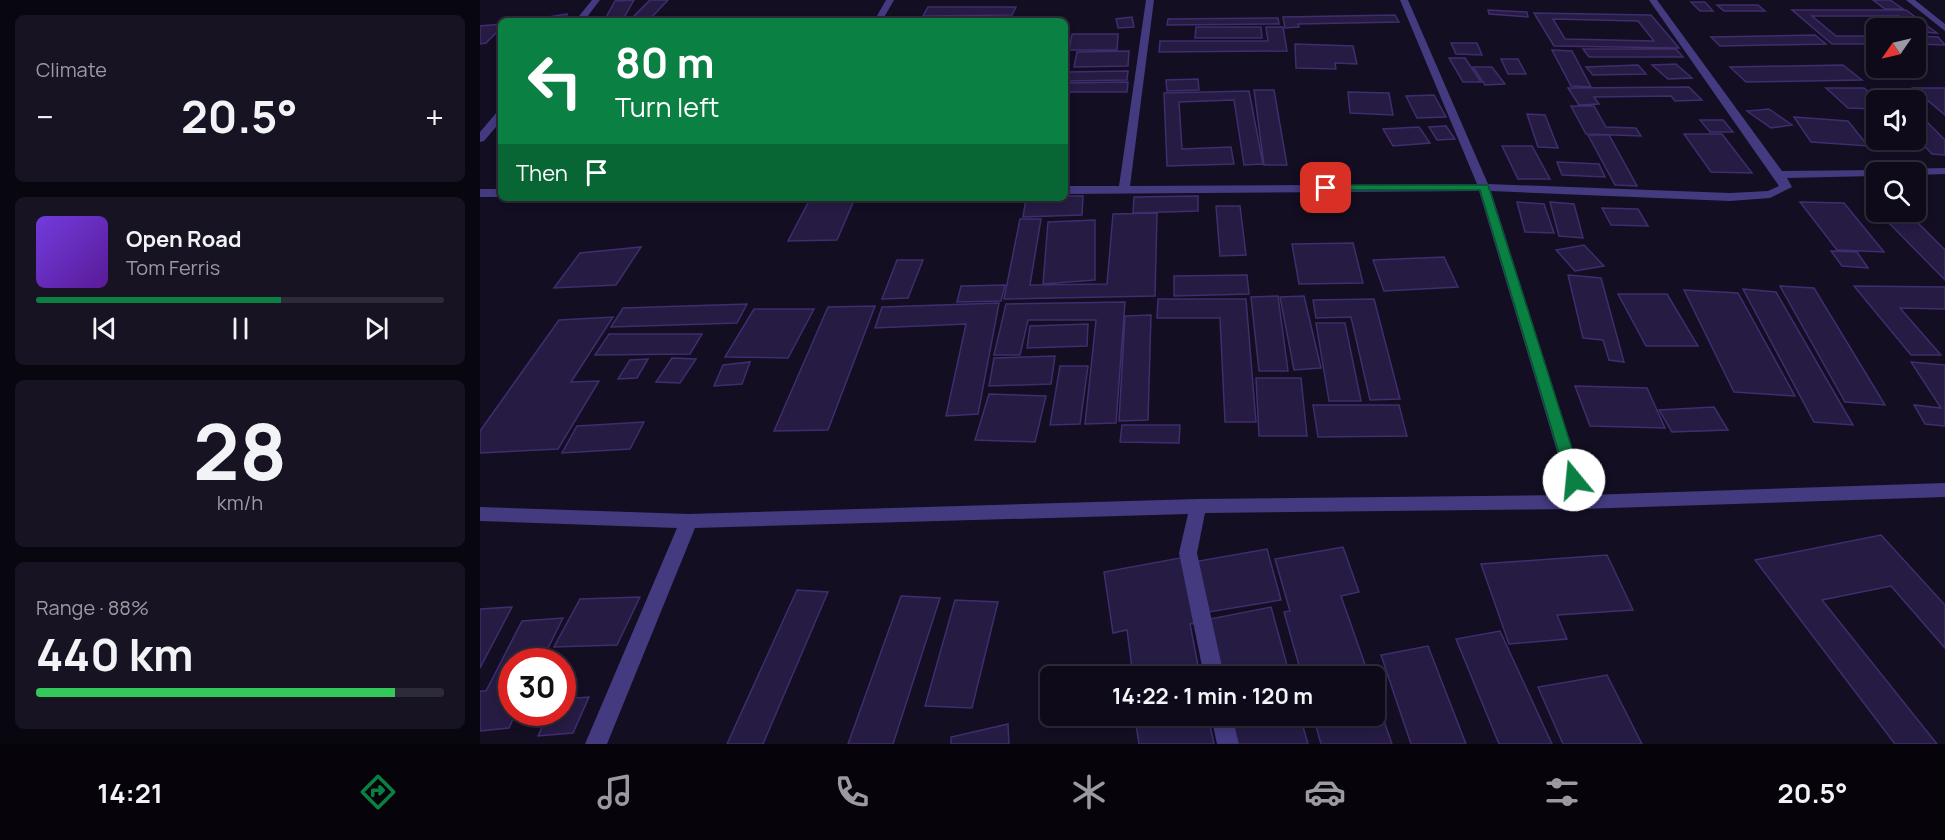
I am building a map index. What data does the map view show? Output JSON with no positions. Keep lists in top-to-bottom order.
{
  "north": "bottom left",
  "page": {
    "tile": [
      "Climate",
      ["28", "km/h"],
      ["Range · 88%", "440 km"]
    ],
    "turn": ["80 m", "Turn left"],
    "heat": ["−", "20.5°", "+"],
    "then": "Then",
    "song": ["Open Road", "Tom Ferris"],
    "limit": "30",
    "trip": "14:22 · 1 min · 120 m",
    "tabs": ["14:21", "20.5°"]
  }
}
